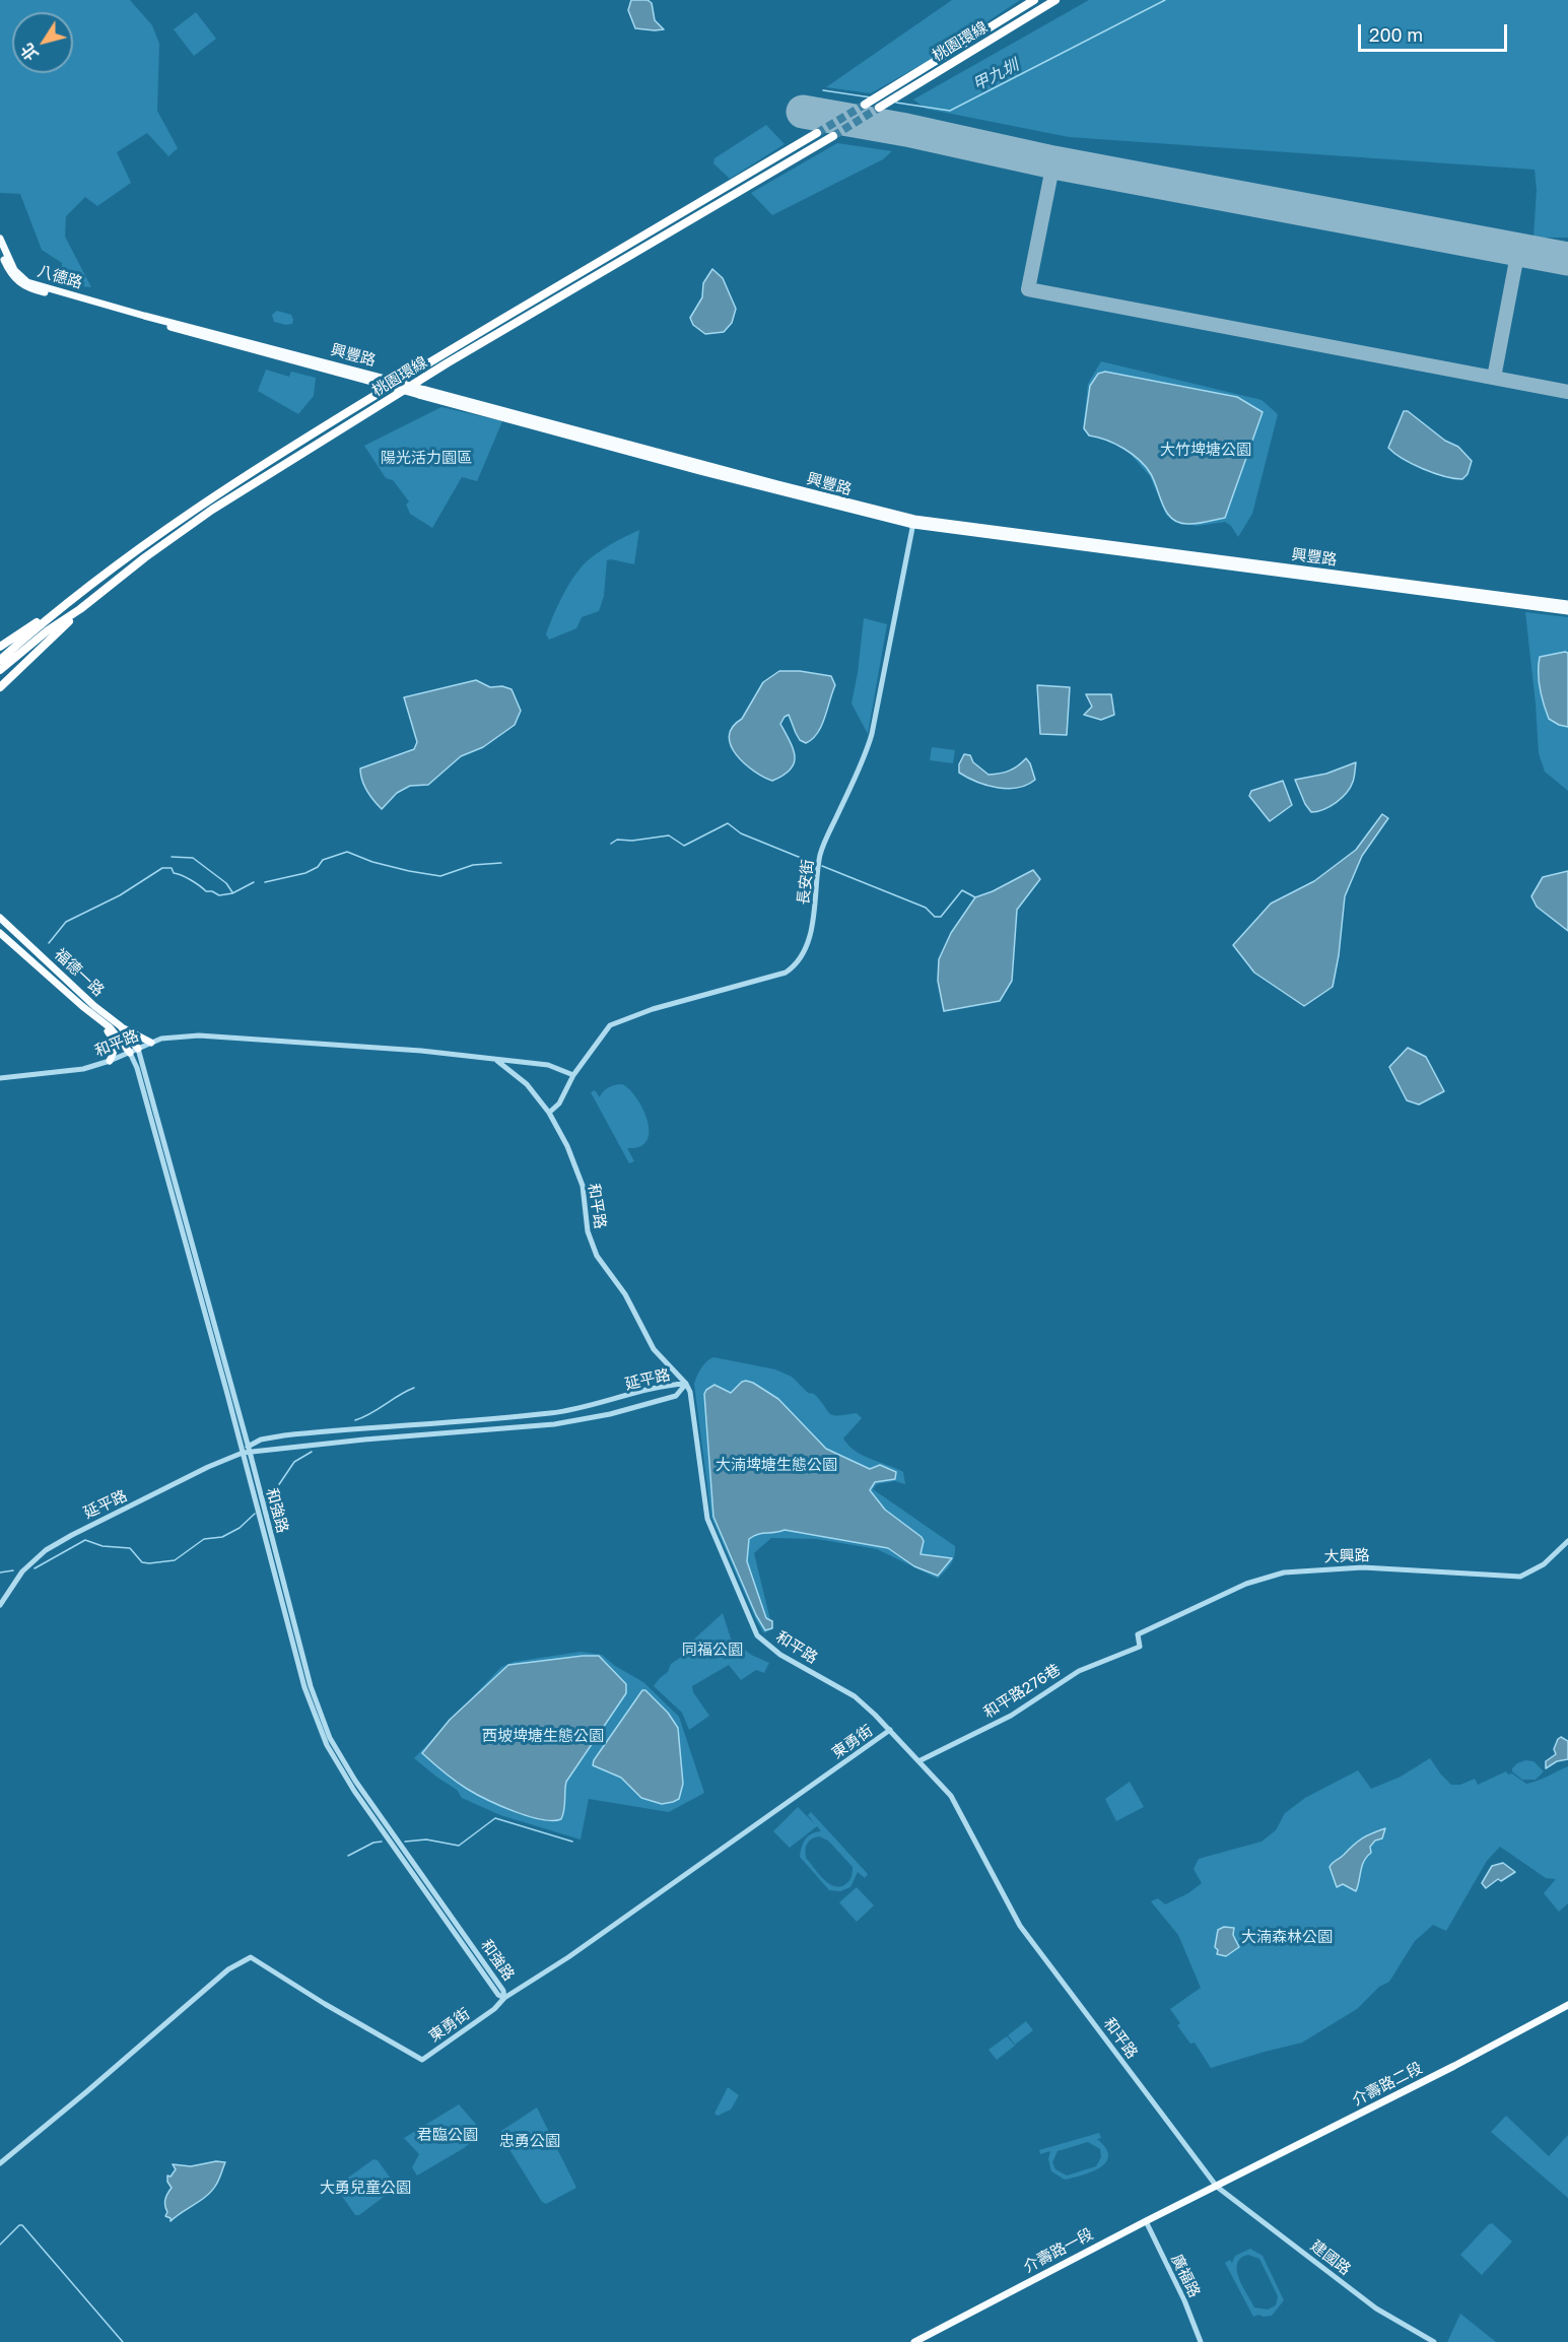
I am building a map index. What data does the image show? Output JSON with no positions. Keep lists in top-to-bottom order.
{
  "streets": {
    "highway": ["桃園環線"],
    "main road": [
      "八德路",
      "興豐路",
      "福德一路",
      "介壽路二段",
      "介壽路一段"
    ],
    "street": [
      "長安街",
      "和平路",
      "延平路",
      "和強路",
      "大興路",
      "和平路276巷",
      "東勇街",
      "建國路",
      "廣福路"
    ]
  },
  "crossings": [
    ["八德路", "興豐路"],
    ["興豐路", "長安街"],
    ["長安街", "和平路"],
    ["福德一路", "和平路"],
    ["福德一路", "和強路"],
    ["和平路", "延平路"],
    ["和平路", "和強路"],
    ["和平路", "和平路276巷"],
    ["和平路", "東勇街"],
    ["和平路", "介壽路二段"],
    ["和平路", "介壽路一段"],
    ["和平路", "建國路"],
    ["延平路", "和強路"],
    ["和強路", "東勇街"],
    ["大興路", "和平路276巷"],
    ["介壽路二段", "介壽路一段"],
    ["介壽路二段", "建國路"],
    ["介壽路一段", "建國路"],
    ["介壽路一段", "廣福路"]
  ],
  "water": ["甲九圳"],
  "parks": [
    "大竹埤塘公園",
    "陽光活力園區",
    "大湳埤塘生態公園",
    "同福公園",
    "西坡埤塘生態公園",
    "大湳森林公園",
    "君臨公園",
    "忠勇公園",
    "大勇兒童公園"
  ],
  "scale_bar": "200 m",
  "north": "bottom left"
}
